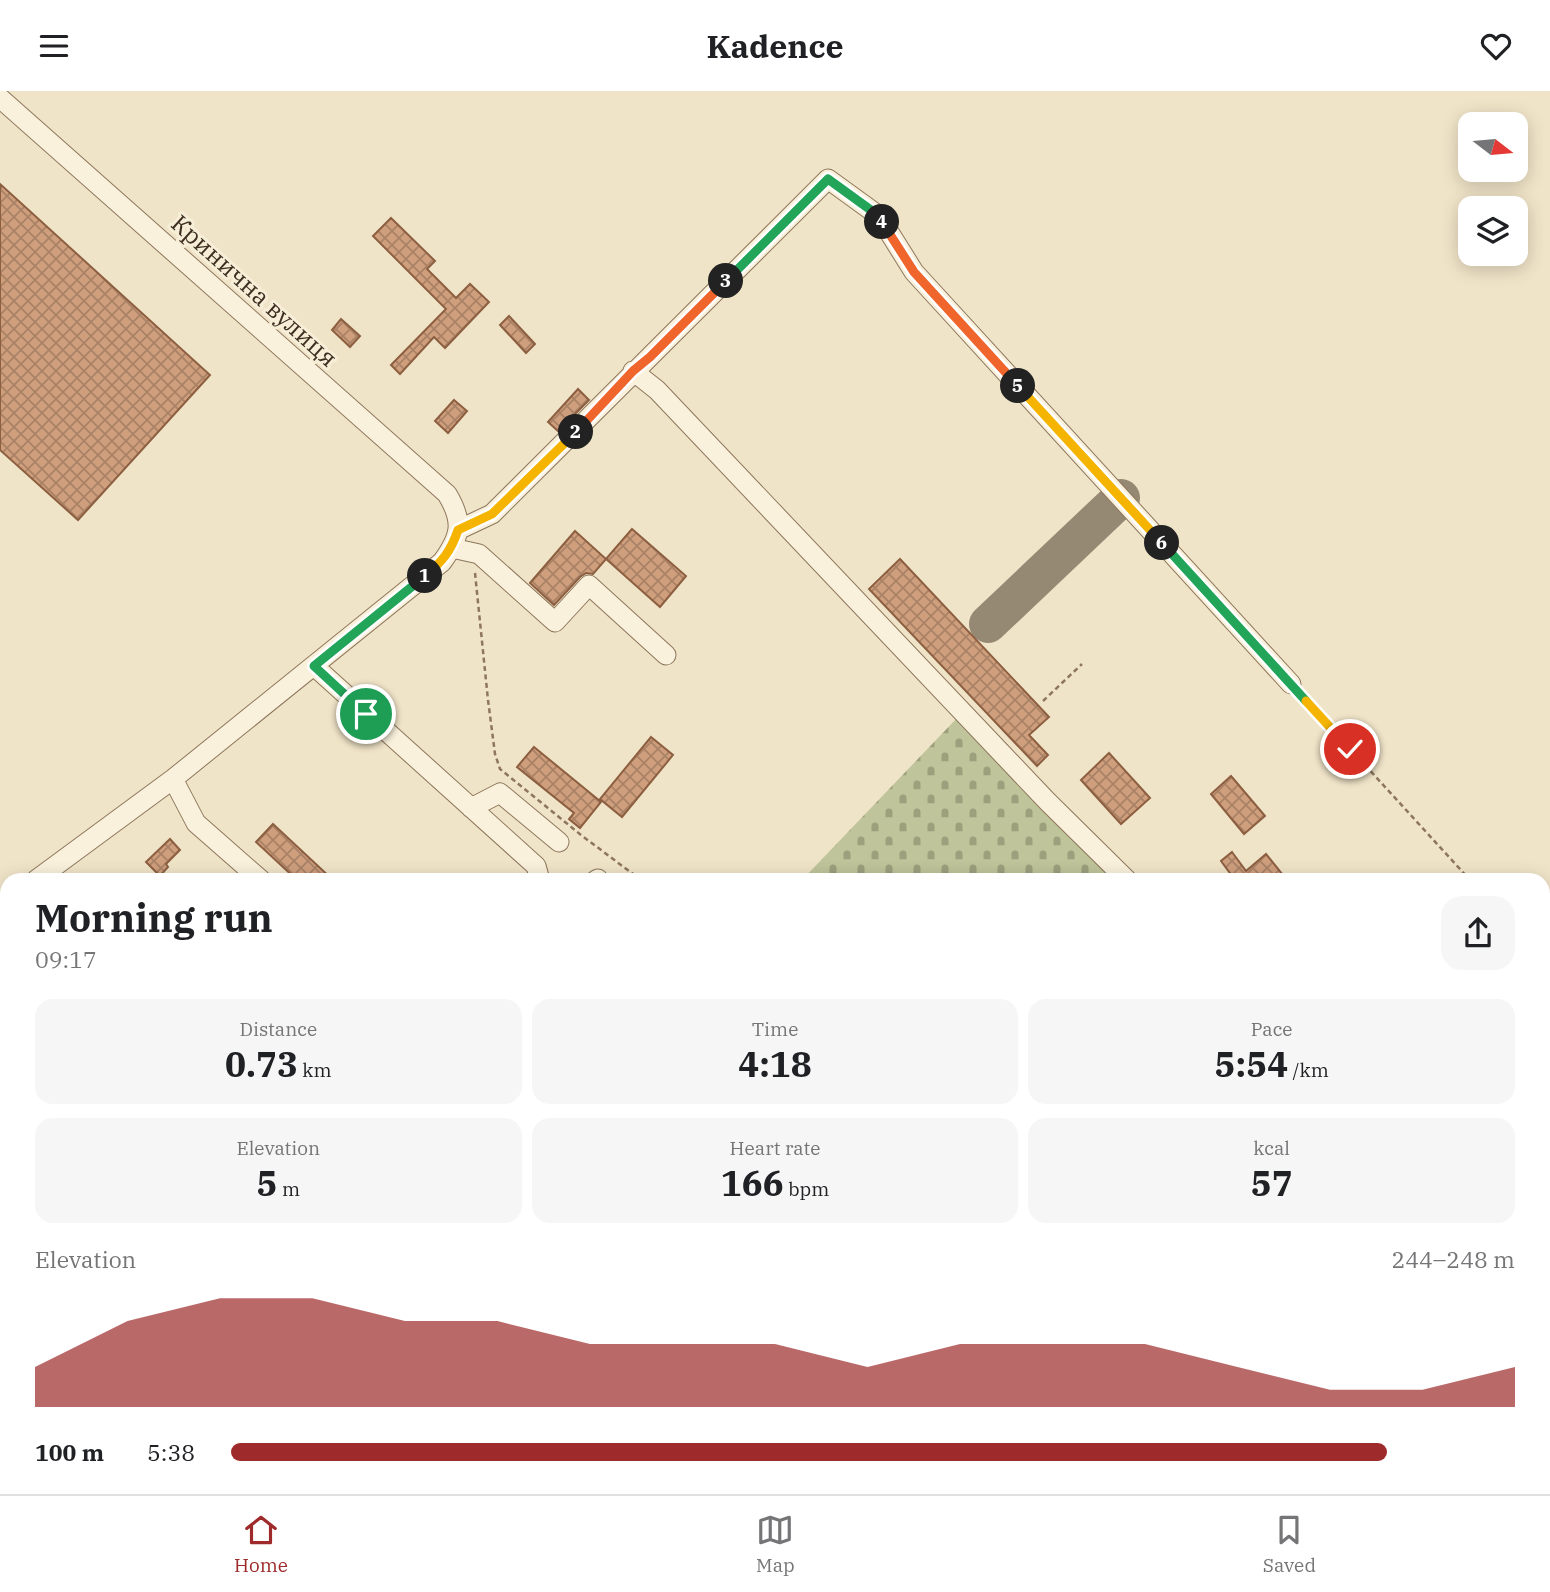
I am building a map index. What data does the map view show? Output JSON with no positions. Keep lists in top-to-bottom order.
{
  "streets": {
    "street": ["Кринична вулиця"]
  },
  "north": "right",
  "page": {
    "header": "Kadence",
    "pins": [
      "4",
      "3",
      "5",
      "2",
      "6",
      "1"
    ],
    "heading": ["Morning run", "09:17"],
    "stats": [
      ["Distance", "0.73 km"],
      ["Time", "4:18"],
      ["Pace", "5:54 /km"],
      ["Elevation", "5 m"],
      ["Heart rate", "166 bpm"],
      ["kcal", "57"]
    ],
    "chart": ["Elevation", "244–248 m"],
    "list": [
      {
        "name": "100 m",
        "note": "5:38"
      }
    ],
    "tabs": ["Home", "Map", "Saved"]
  }
}
